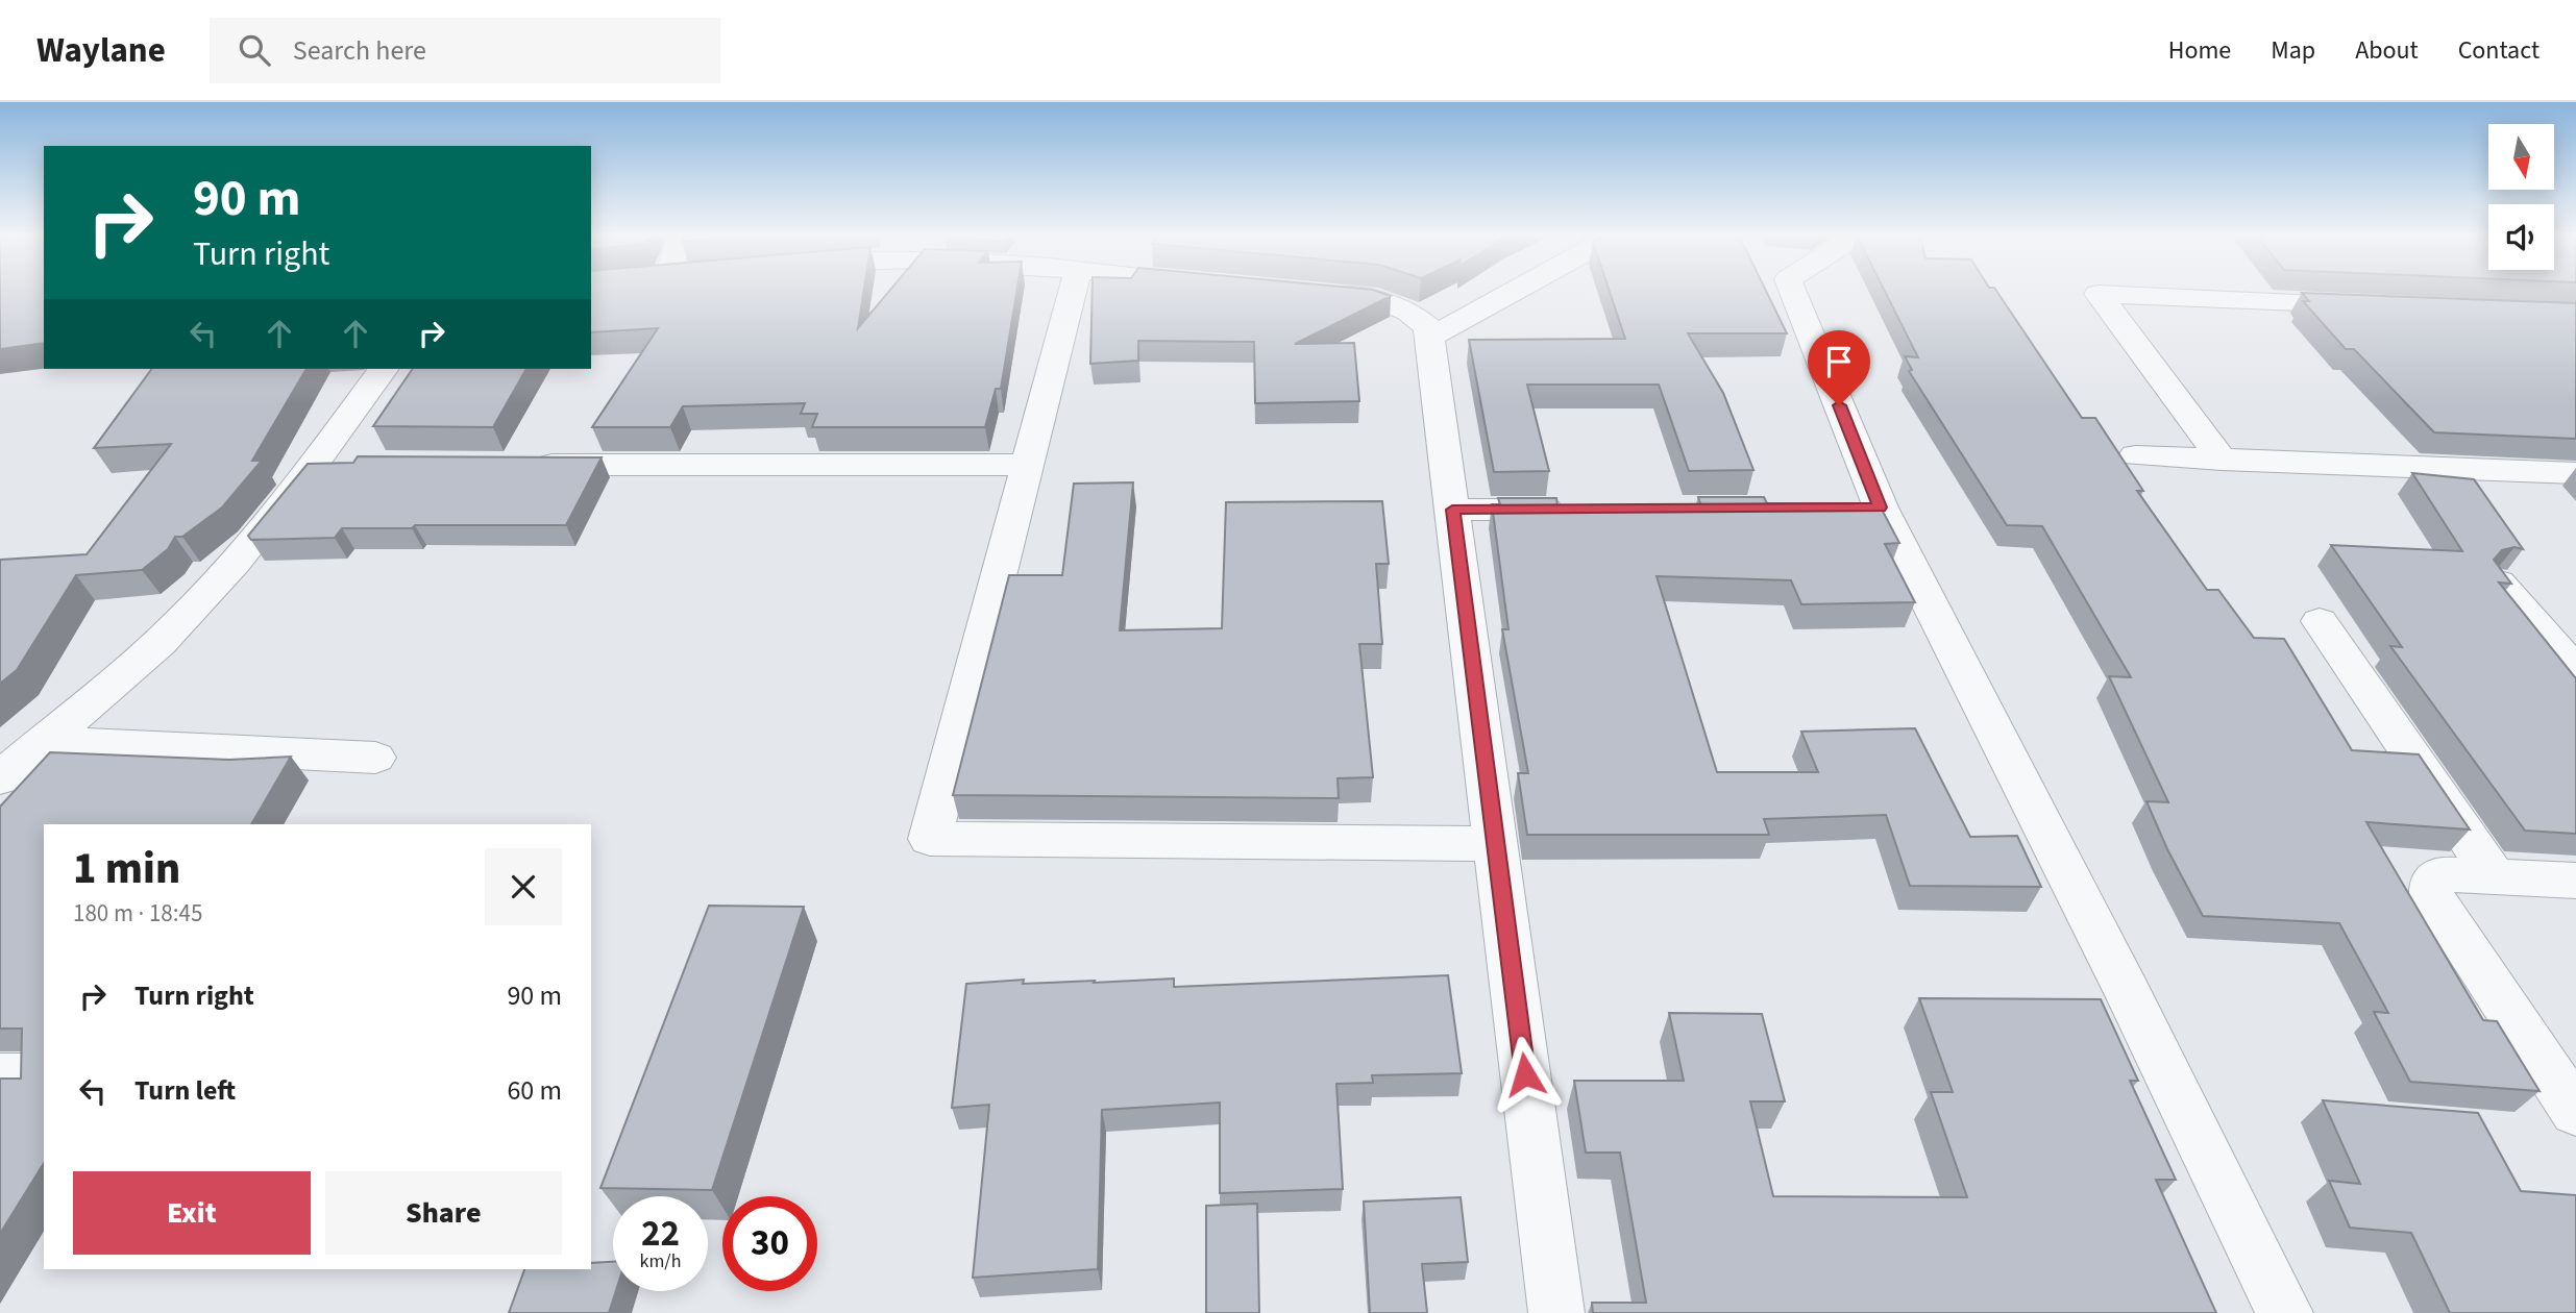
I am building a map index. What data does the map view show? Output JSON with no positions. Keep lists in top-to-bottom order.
{
  "north": "bottom",
  "page": {
    "header": "Waylane",
    "search": "Search here",
    "nav": [
      "Home",
      "Map",
      "About",
      "Contact"
    ],
    "turn": ["90 m", "Turn right"],
    "heading": ["1 min", "180 m · 18:45"],
    "list": [
      {
        "name": "Turn right",
        "value": "90 m"
      },
      {
        "name": "Turn left",
        "value": "60 m"
      }
    ],
    "buttons": ["Exit", "Share"],
    "speed": "22 km/h",
    "limit": "30"
  }
}
